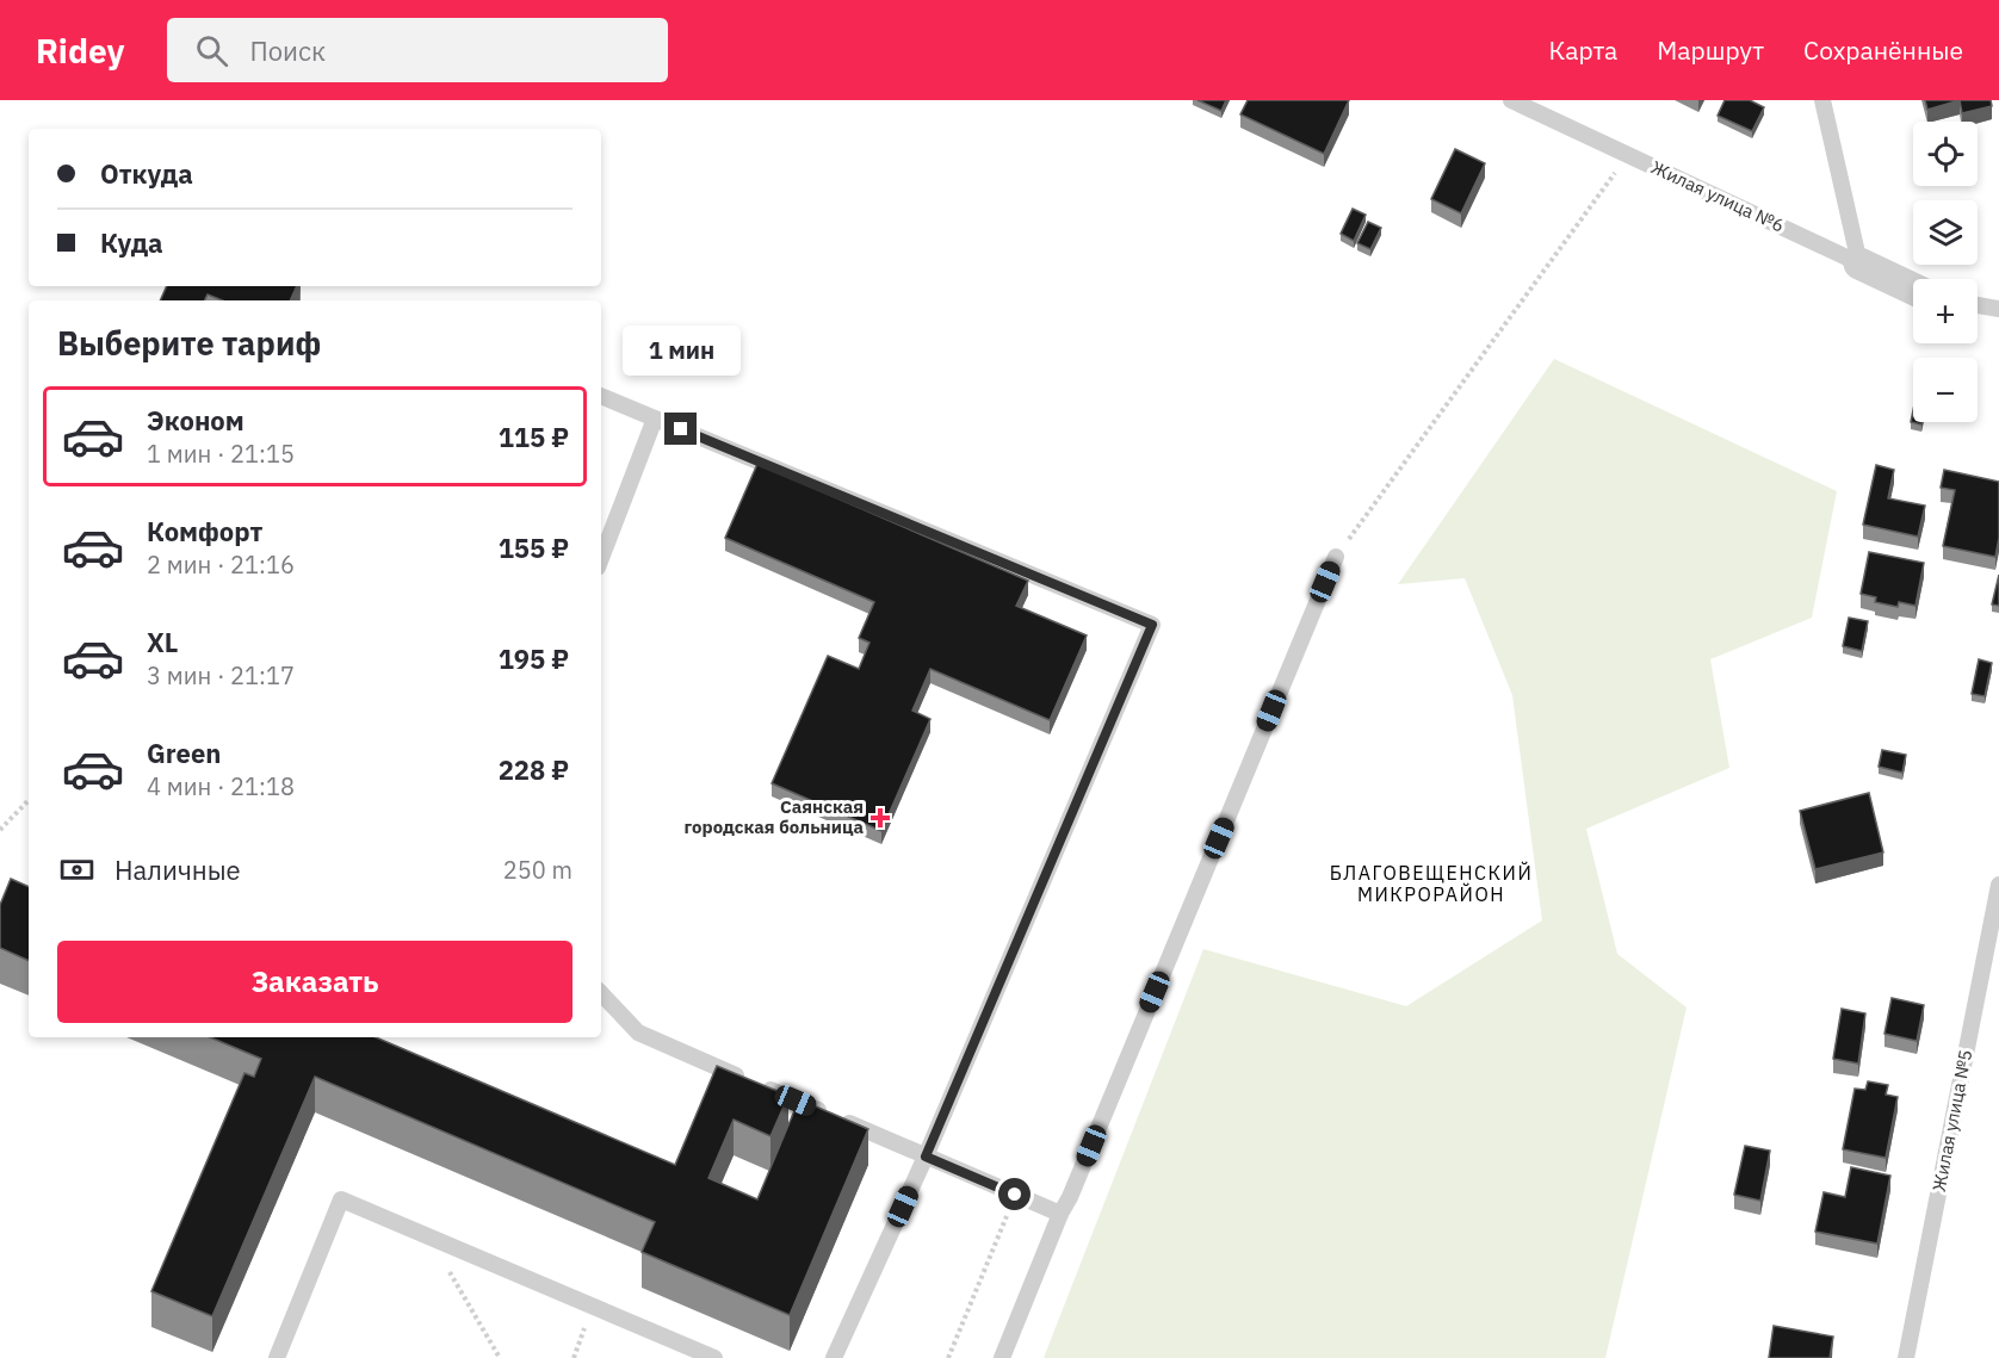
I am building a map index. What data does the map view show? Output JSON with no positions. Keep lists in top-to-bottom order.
{
  "streets": {
    "street": ["Жилая улица №6"],
    "lane": ["Жилая улица №5"]
  },
  "districts": ["БЛАГОВЕЩЕНСКИЙ МИКРОРАЙОН"],
  "places": {
    "health": ["Саянская городская больница"]
  },
  "page": {
    "header": "Ridey",
    "search": "Поиск",
    "nav": ["Карта", "Маршрут", "Сохранённые"],
    "map_buttons": ["+", "−"],
    "banner": ["Откуда", "Куда"],
    "heading": "Выберите тариф",
    "bubble": "1 мин",
    "list": [
      {
        "name": "Эконом",
        "note": "1 мин · 21:15",
        "value": "115 ₽"
      },
      {
        "name": "Комфорт",
        "note": "2 мин · 21:16",
        "value": "155 ₽"
      },
      {
        "name": "XL",
        "note": "3 мин · 21:17",
        "value": "195 ₽"
      },
      {
        "name": "Green",
        "note": "4 мин · 21:18",
        "value": "228 ₽"
      }
    ],
    "pay": ["Наличные", "250 m"],
    "buttons": "Заказать"
  }
}
